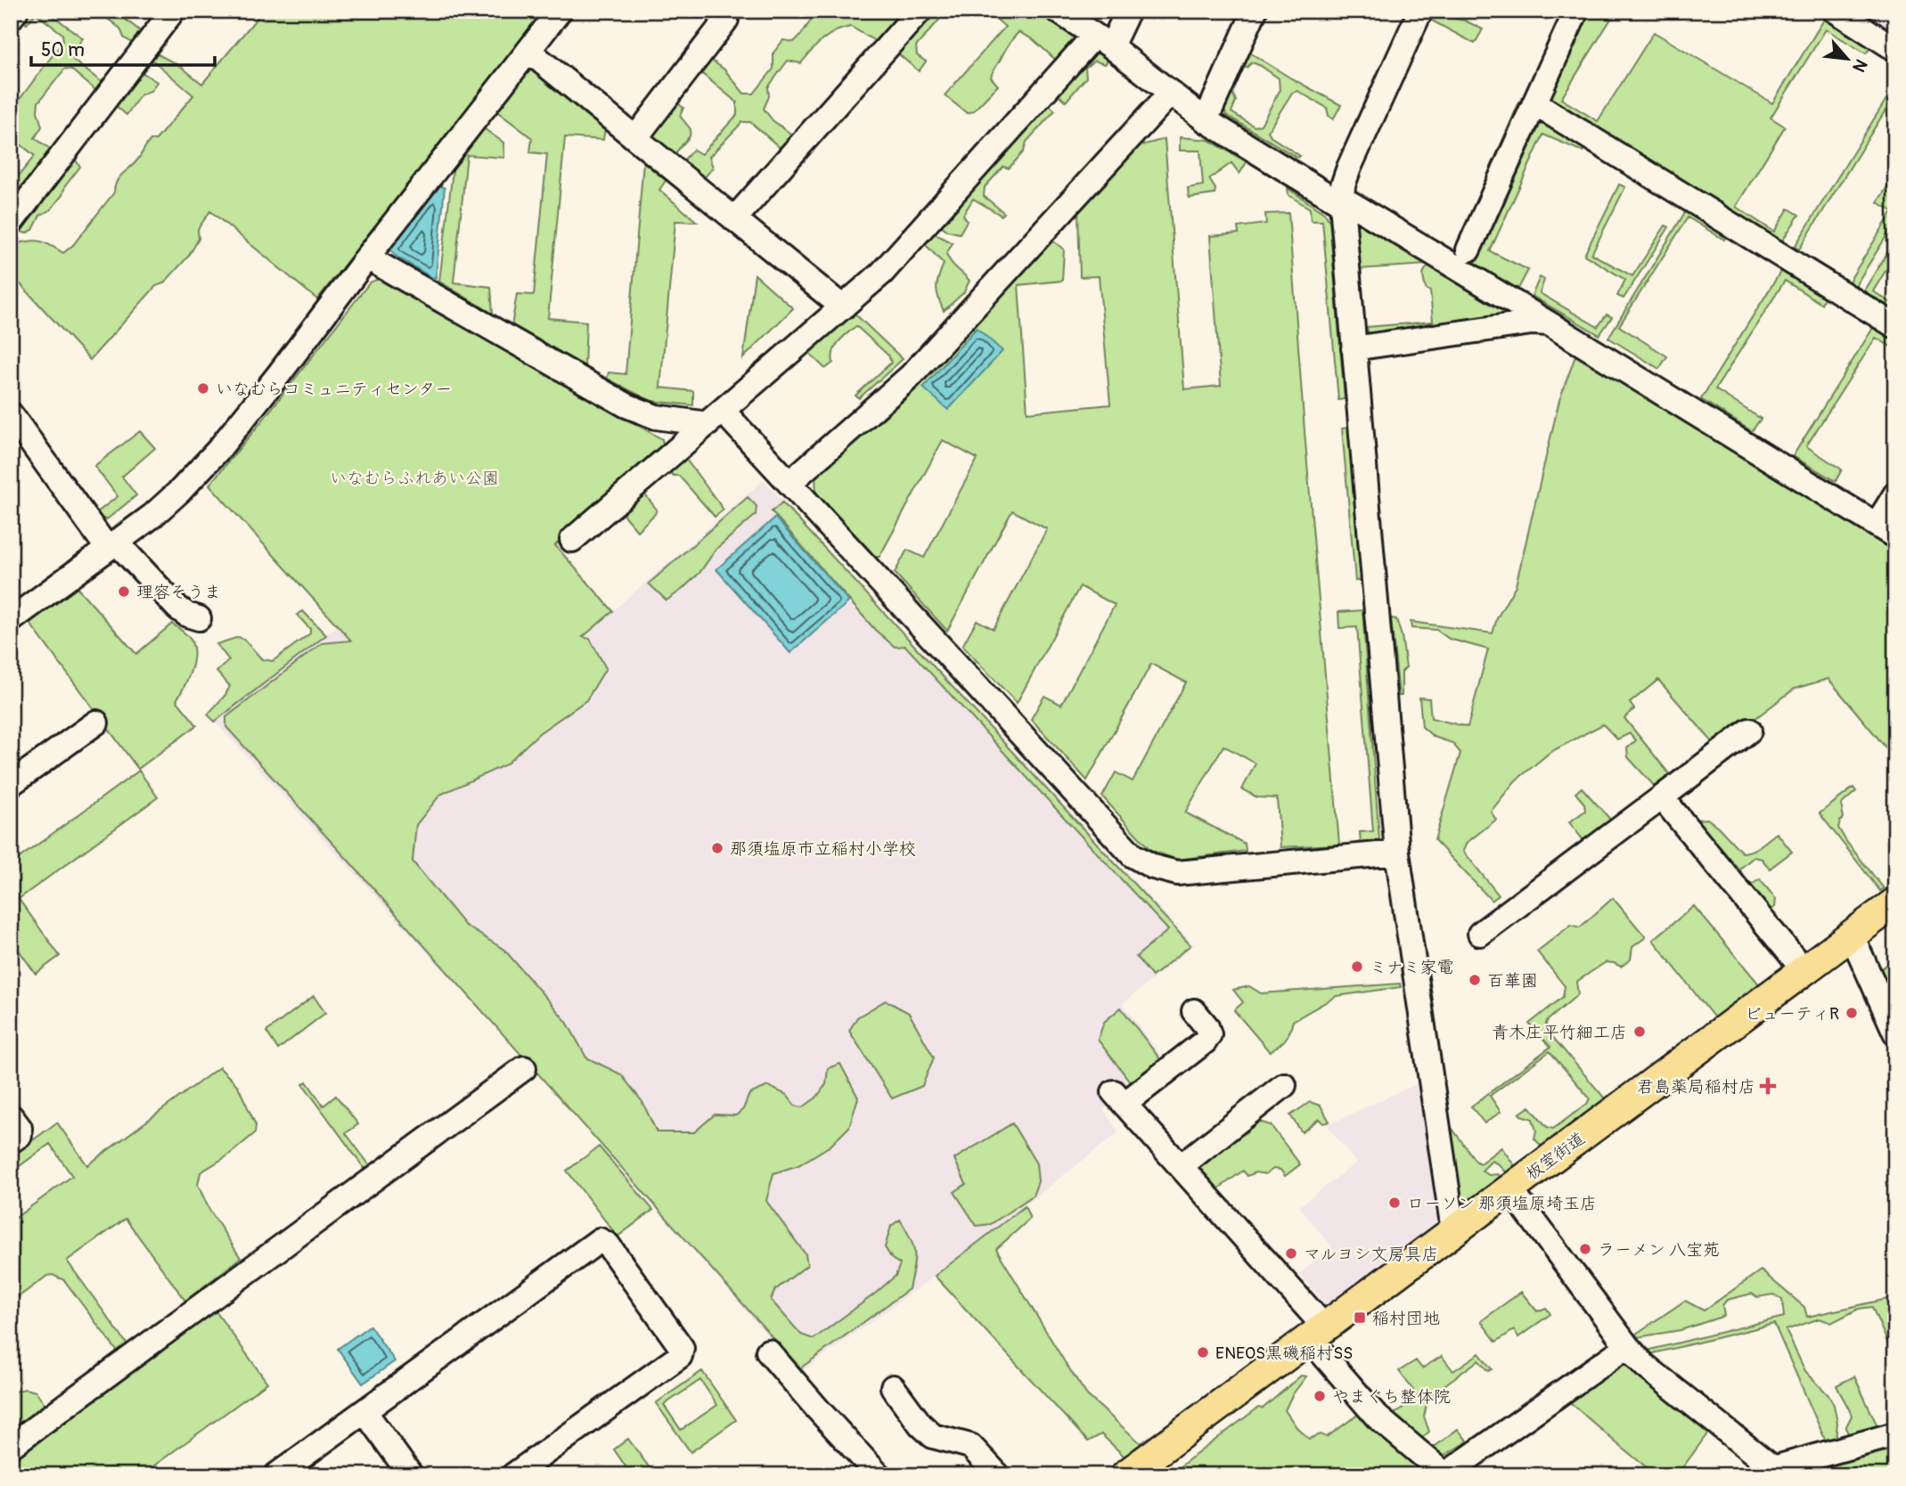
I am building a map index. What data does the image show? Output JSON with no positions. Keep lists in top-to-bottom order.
{
  "streets": {
    "main road": ["板室街道"]
  },
  "parks": ["いなむらふれあい公園"],
  "places": {
    "other": [
      "いなむらコミュニティセンター",
      "理容そうま",
      "那須塩原市立稲村小学校",
      "ミナミ家電",
      "百華園",
      "ビューティR",
      "青木庄平竹細工店",
      "ローソン 那須塩原埼玉店",
      "ラーメン 八宝苑",
      "マルヨシ文房具店",
      "ENEOS黒磯稲村SS",
      "やまぐち整体院"
    ],
    "health": ["君島薬局稲村店"],
    "transit": ["稲村団地"]
  },
  "scale_bar": "50 m",
  "north": "bottom right"
}
